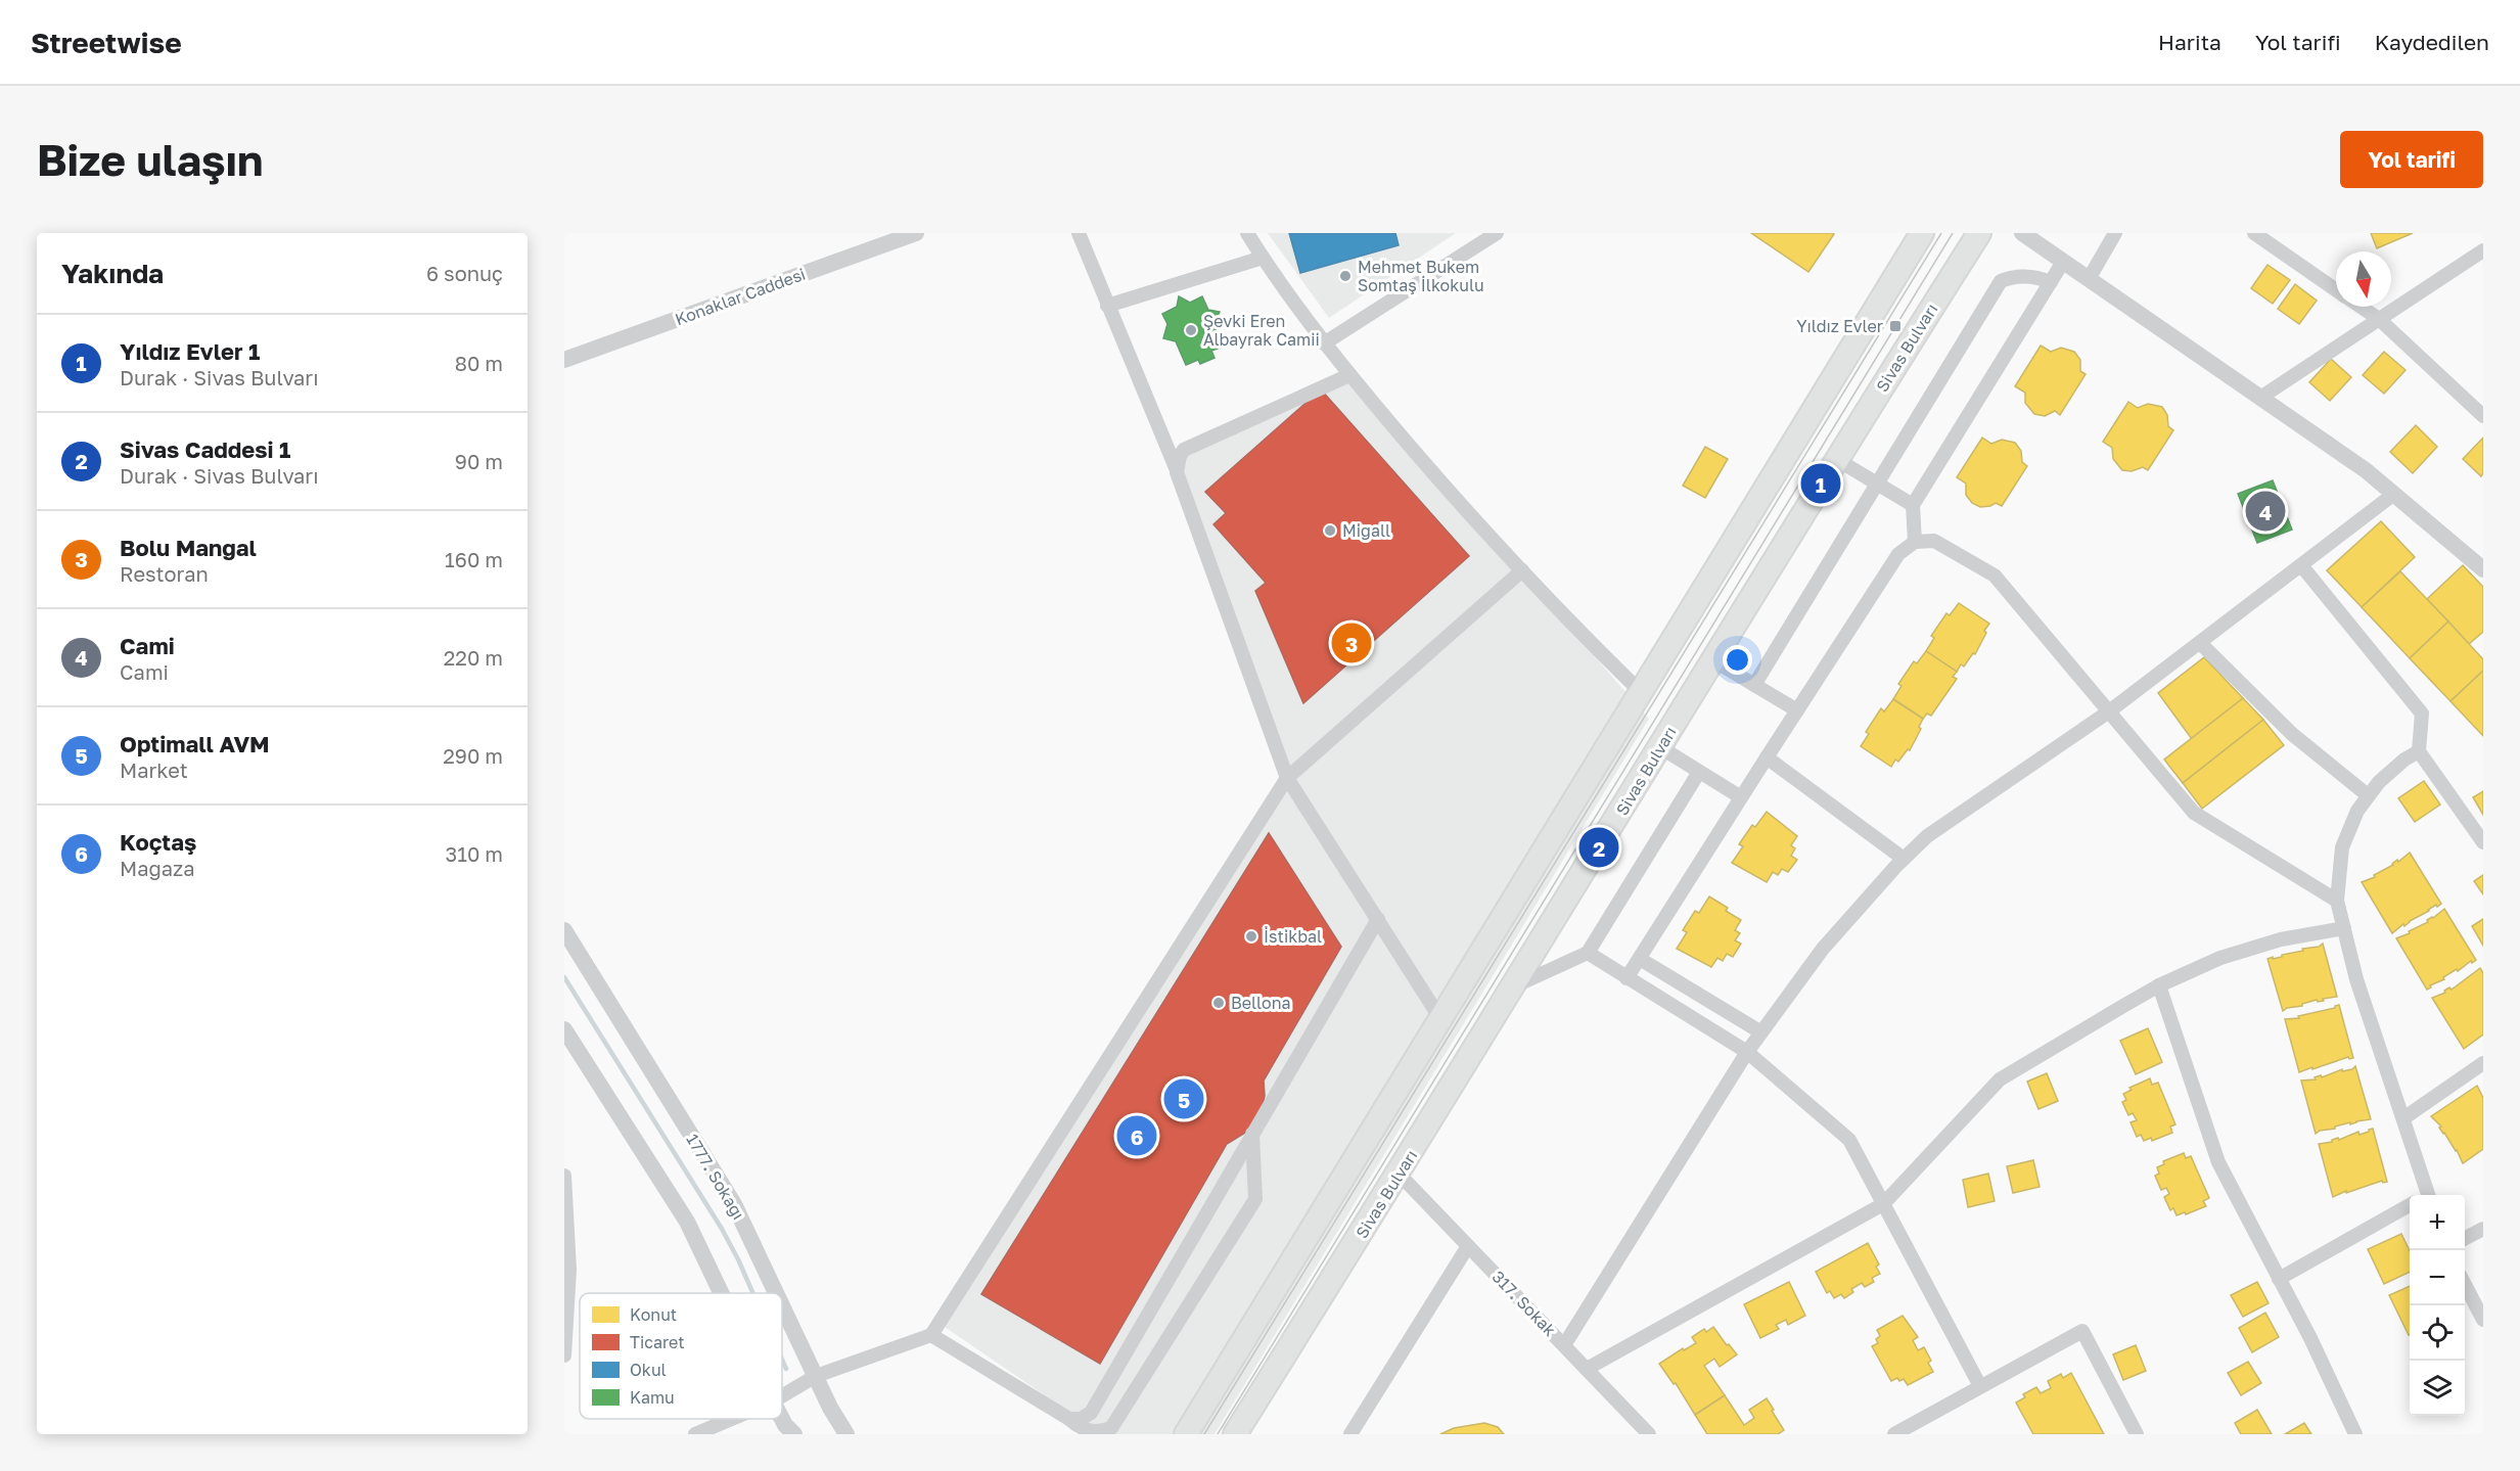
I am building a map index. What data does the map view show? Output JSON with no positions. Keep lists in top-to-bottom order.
{
  "streets": {
    "highway": ["Sivas Bulvarı"],
    "street": ["Konaklar Caddesi", "1777. Sokağı", "317. Sokak"]
  },
  "crossings": [
    ["Sivas Bulvarı", "317. Sokak"]
  ],
  "places": {
    "other": [
      "Mehmet Bukem Somtaş İlkokulu",
      "Şevki Eren Albayrak Camii",
      "Migall",
      "İstikbal",
      "Bellona"
    ],
    "transit": ["Yıldız Evler"]
  },
  "legend": [
    "Konut",
    "Ticaret",
    "Okul",
    "Kamu"
  ],
  "north": "bottom",
  "page": {
    "header": "Streetwise",
    "nav": ["Harita", "Yol tarifi", "Kaydedilen"],
    "buttons": "Yol tarifi",
    "title": "Bize ulaşın",
    "heading": ["Yakında", "6 sonuç"],
    "list": [
      {
        "mark": "1",
        "name": "Yıldız Evler 1",
        "note": "Durak · Sivas Bulvarı",
        "value": "80 m"
      },
      {
        "mark": "2",
        "name": "Sivas Caddesi 1",
        "note": "Durak · Sivas Bulvarı",
        "value": "90 m"
      },
      {
        "mark": "3",
        "name": "Bolu Mangal",
        "note": "Restoran",
        "value": "160 m"
      },
      {
        "mark": "4",
        "name": "Cami",
        "note": "Cami",
        "value": "220 m"
      },
      {
        "mark": "5",
        "name": "Optimall AVM",
        "note": "Market",
        "value": "290 m"
      },
      {
        "mark": "6",
        "name": "Koçtaş",
        "note": "Mağaza",
        "value": "310 m"
      }
    ],
    "pins": [
      "1",
      "4",
      "3",
      "2",
      "5",
      "6"
    ],
    "map_buttons": ["+", "−"]
  }
}
